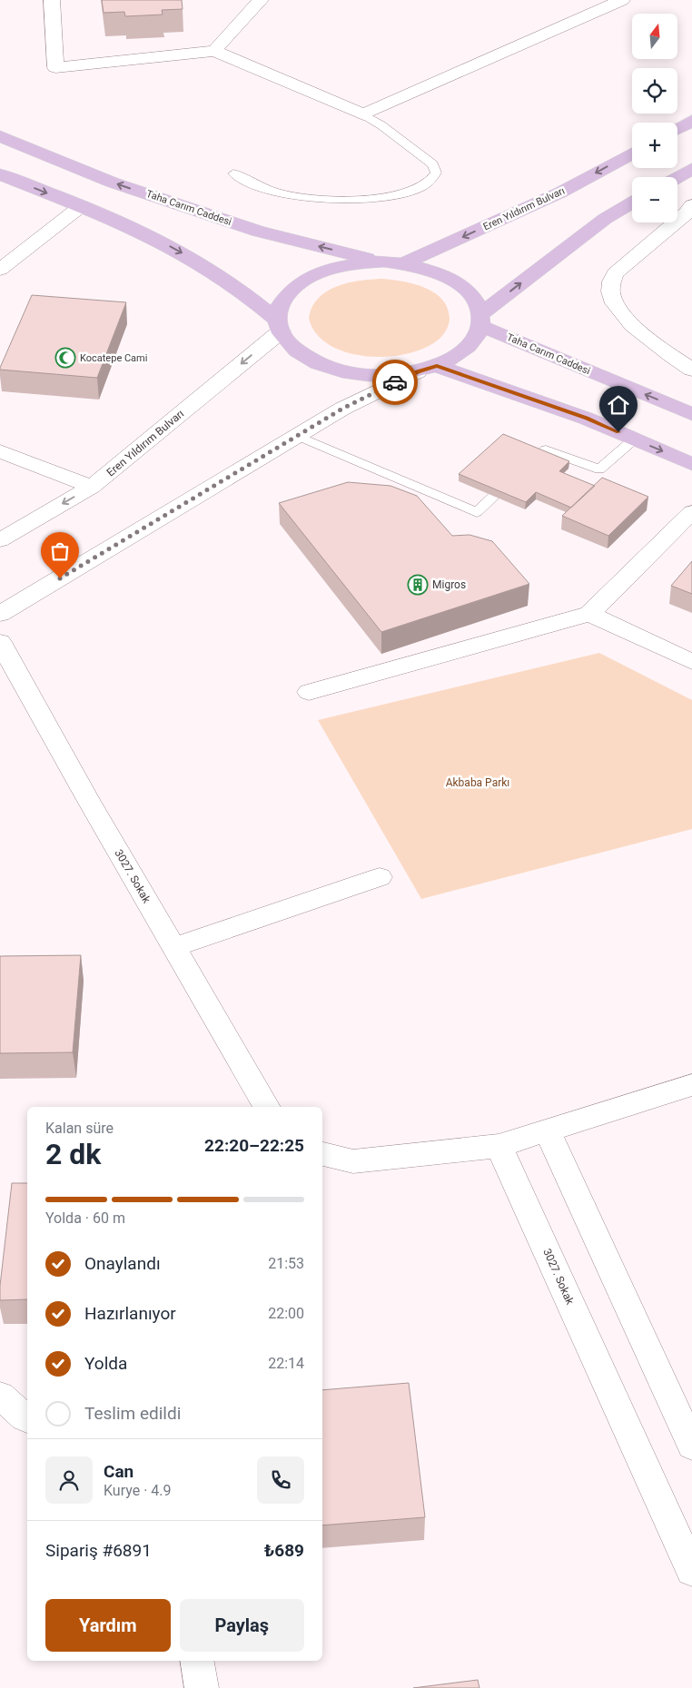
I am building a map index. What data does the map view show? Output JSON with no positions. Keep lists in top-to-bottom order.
{
  "streets": {
    "main road": ["Taha Carım Caddesi", "Eren Yıldırım Bulvarı"],
    "street": ["3027. Sokak"]
  },
  "crossings": [
    ["Taha Carım Caddesi", "Eren Yıldırım Bulvarı"]
  ],
  "parks": ["Akbaba Parkı"],
  "places": {
    "mosque": ["Kocatepe Cami"],
    "building": ["Migros"]
  },
  "north": "top",
  "page": {
    "map_buttons": ["+", "−"],
    "heading": ["2 dk", "Kalan süre", "22:20–22:25"],
    "panel": [
      "Can",
      "Kurye · 4.9",
      "Sipariş #6891",
      "₺689"
    ],
    "bar": "Yolda · 60 m",
    "list": [
      ["Onaylandı", "21:53"],
      ["Hazırlanıyor", "22:00"],
      ["Yolda", "22:14"],
      "Teslim edildi"
    ],
    "buttons": ["Yardım", "Paylaş"]
  }
}
